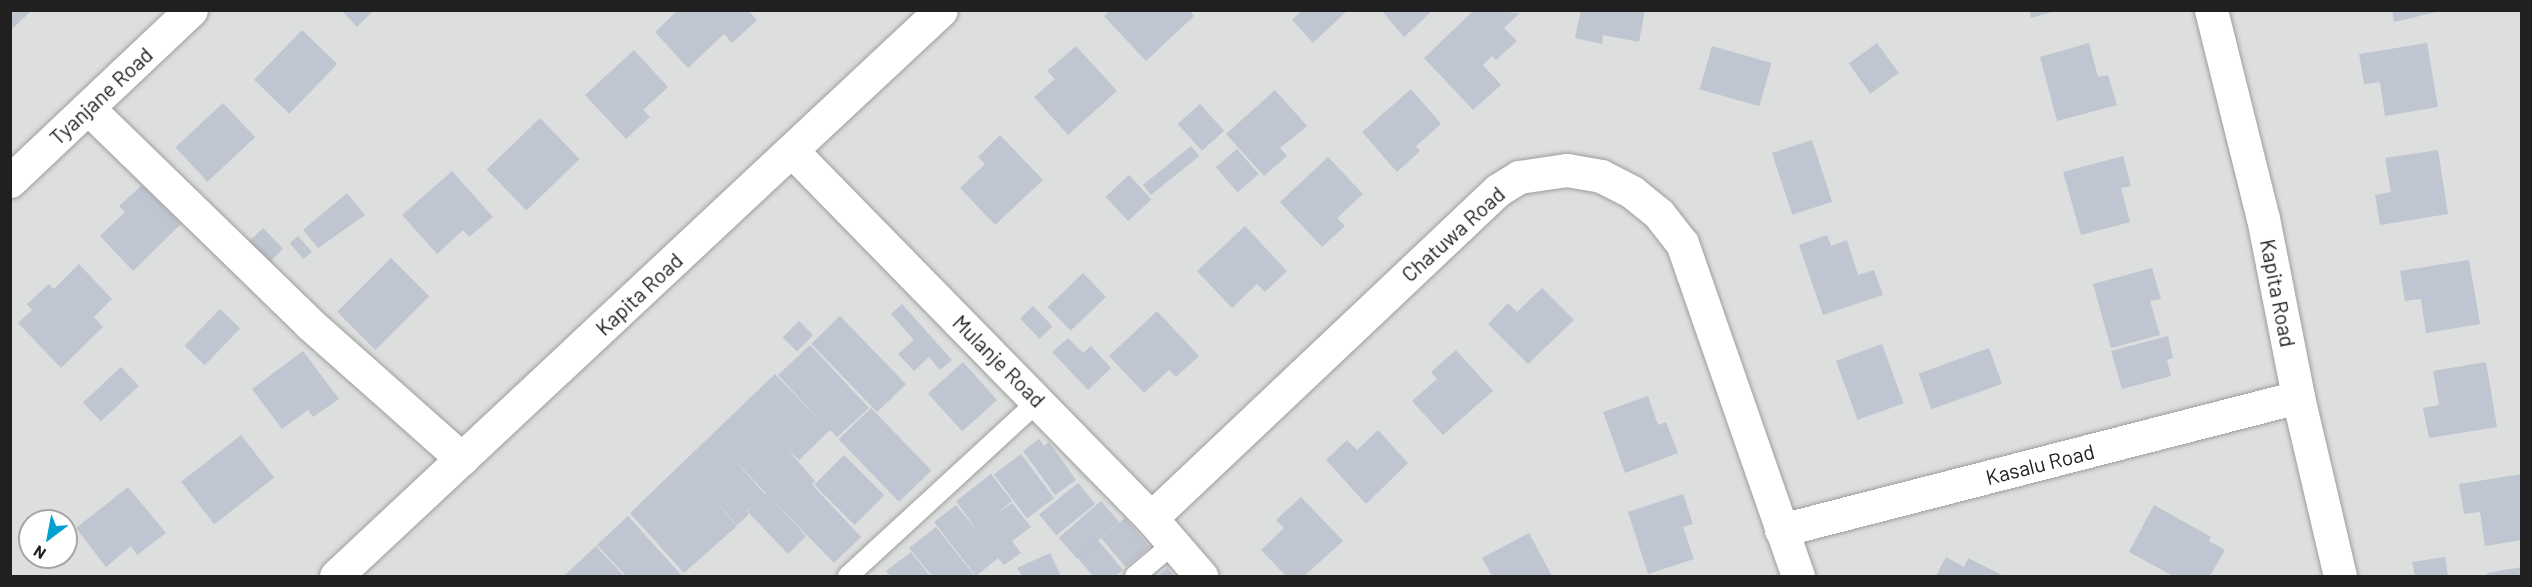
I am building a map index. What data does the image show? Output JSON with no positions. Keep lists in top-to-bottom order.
{
  "streets": {
    "street": [
      "Tyanjane Road",
      "Chatuwa Road",
      "Kapita Road",
      "Mulanje Road",
      "Kasalu Road"
    ]
  },
  "crossings": [
    ["Chatuwa Road", "Mulanje Road"],
    ["Chatuwa Road", "Kasalu Road"],
    ["Kapita Road", "Mulanje Road"],
    ["Kapita Road", "Kasalu Road"]
  ],
  "north": "bottom left"
}
